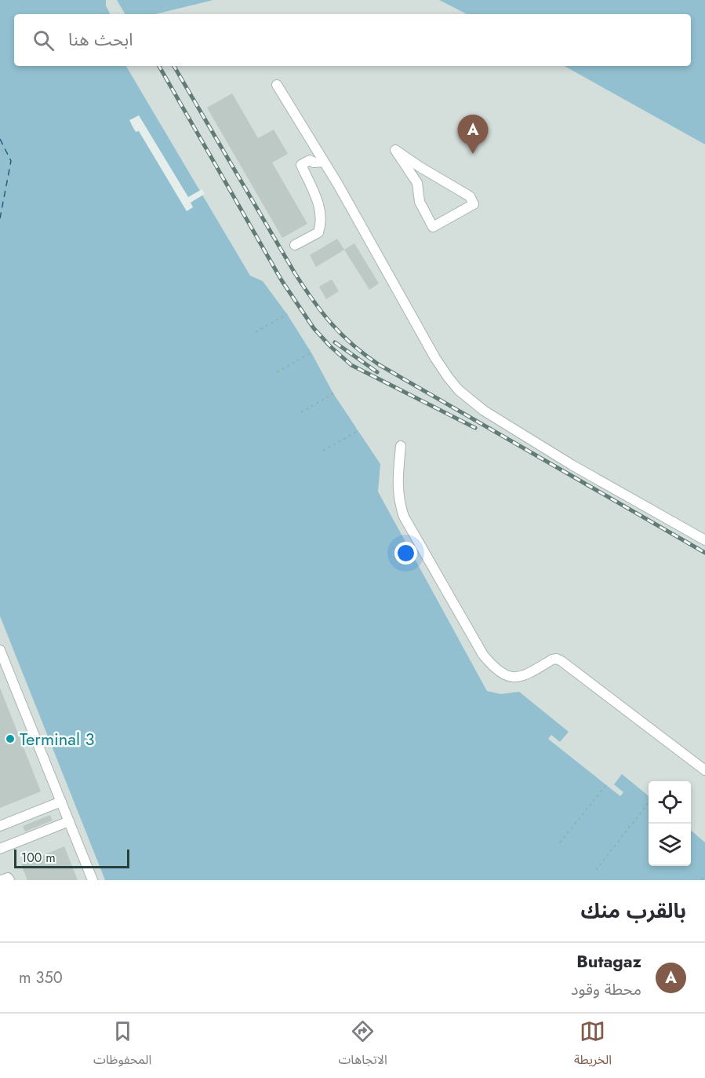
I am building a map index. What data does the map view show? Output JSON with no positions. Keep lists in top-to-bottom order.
{
  "places": ["Terminal 3"],
  "scale_bar": "100 m",
  "page": {
    "search": "ابحث هنا",
    "pins": "A",
    "scale": "100 m",
    "heading": "بالقرب منك",
    "list": [
      {
        "mark": "A",
        "name": "Butagaz",
        "note": "محطة وقود",
        "value": "350 m"
      }
    ],
    "nav": ["الخريطة", "الاتجاهات", "المحفوظات"]
  }
}
